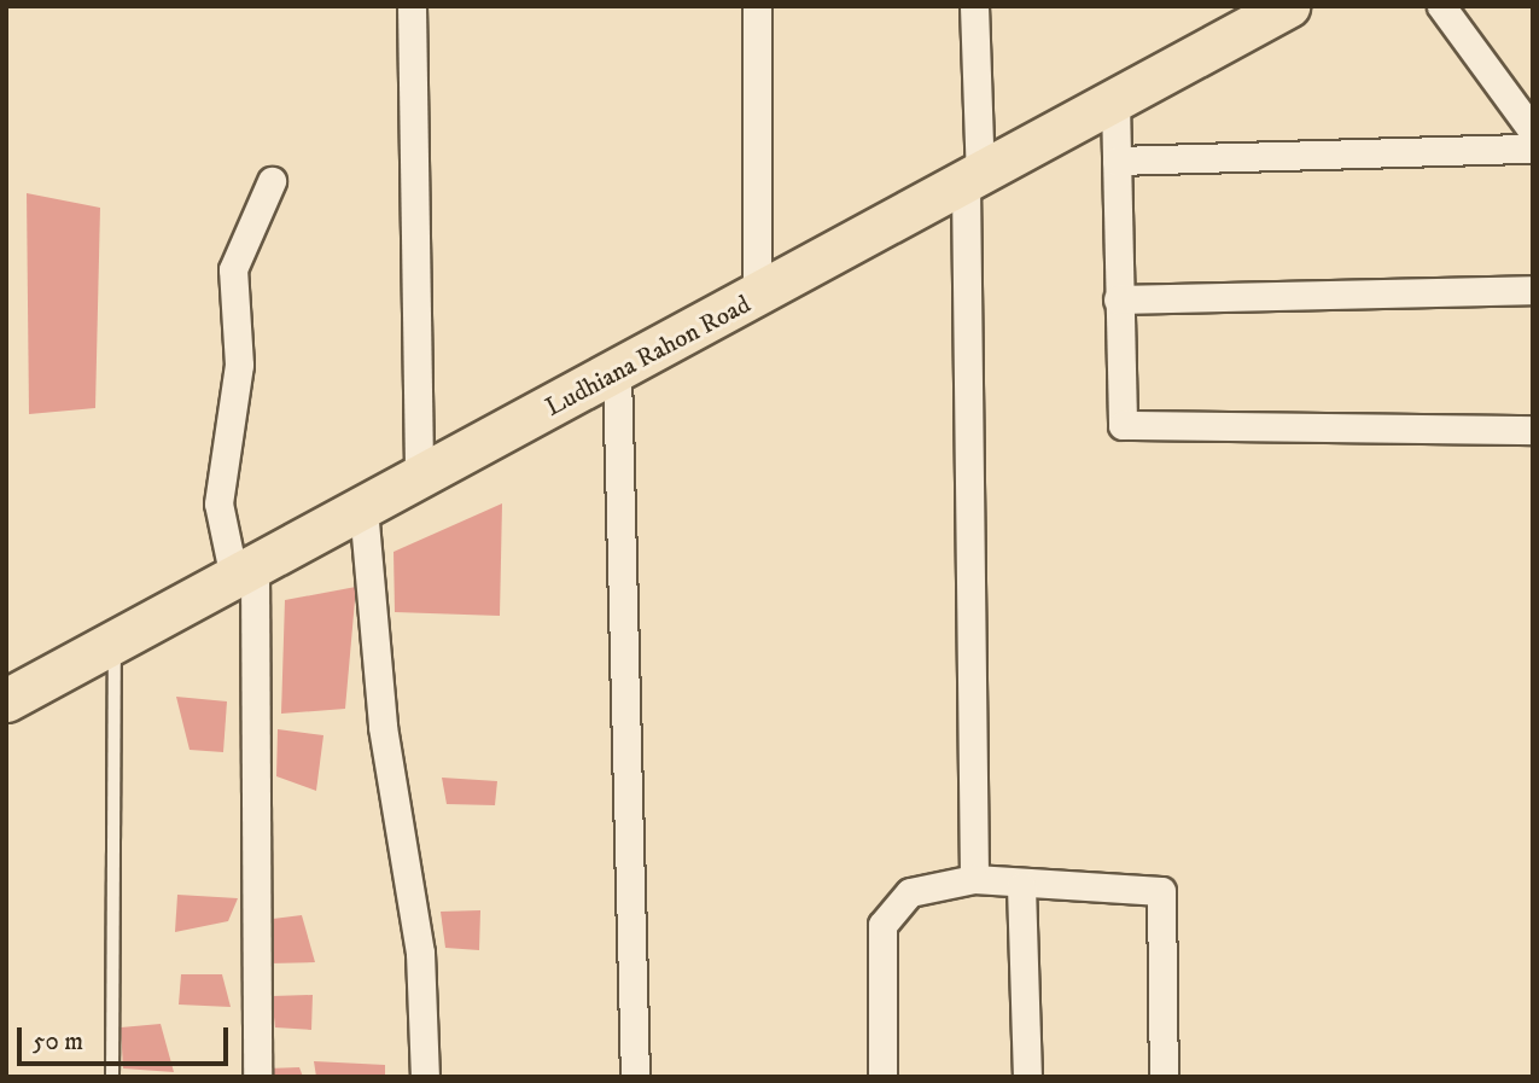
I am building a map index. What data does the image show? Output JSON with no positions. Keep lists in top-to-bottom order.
{
  "streets": {
    "main road": ["Ludhiana Rahon Road"]
  },
  "scale_bar": "50 m"
}
